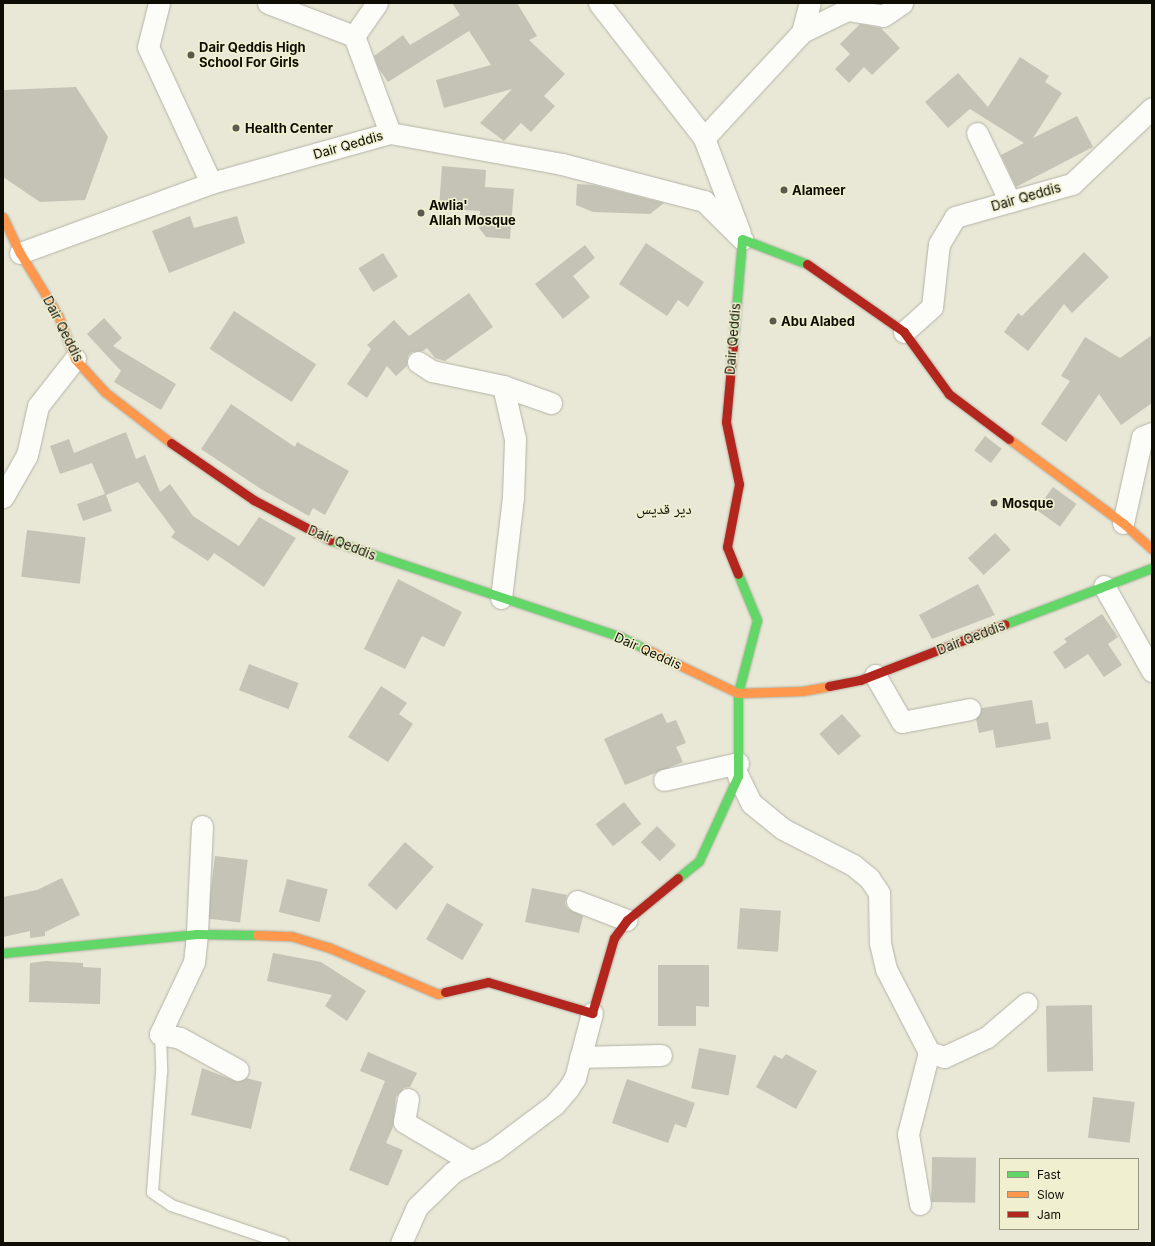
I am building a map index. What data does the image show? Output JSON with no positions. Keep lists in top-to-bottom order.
{
  "streets": {
    "street": ["Dair Qeddis"]
  },
  "districts": ["دير قديس"],
  "places": [
    "Dair Qeddis High School For Girls",
    "Health Center",
    "Alameer",
    "Awlia' Allah Mosque",
    "Abu Alabed",
    "Mosque"
  ],
  "legend": ["Fast", "Slow", "Jam"]
}
